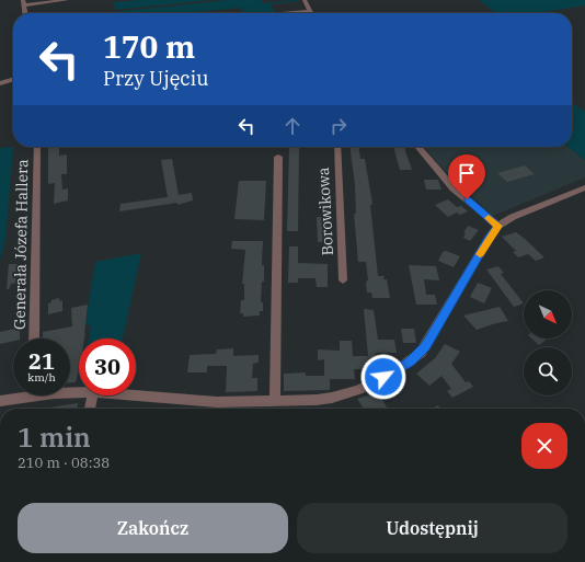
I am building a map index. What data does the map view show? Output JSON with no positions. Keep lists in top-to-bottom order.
{
  "streets": {
    "street": ["Borowikowa", "Generała Józefa Hallera"]
  },
  "north": "bottom right",
  "page": {
    "turn": ["170 m", "Przy Ujęciu"],
    "speed": "21 km/h",
    "limit": "30",
    "heading": ["1 min", "210 m · 08:38"],
    "buttons": ["Zakończ", "Udostępnij"]
  }
}
